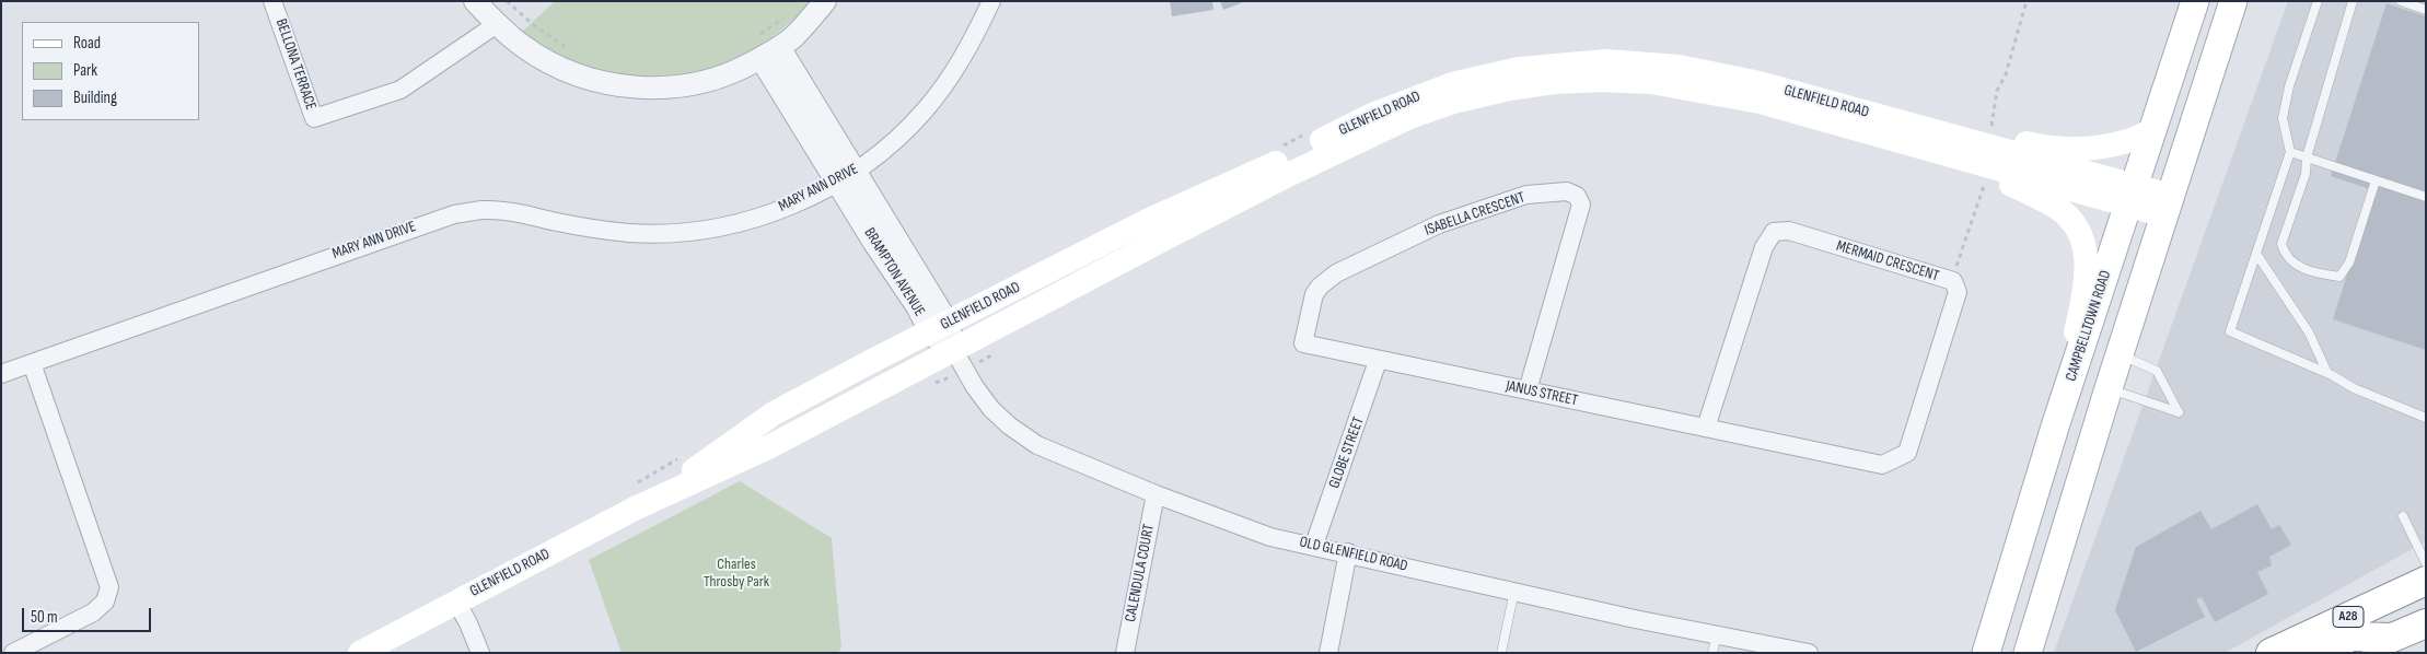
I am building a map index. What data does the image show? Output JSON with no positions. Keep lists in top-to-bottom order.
{
  "streets": {
    "highway": ["A28"],
    "main road": ["GLENFIELD ROAD", "CAMPBELLTOWN ROAD"],
    "street": [
      "BELLONA TERRACE",
      "MARY ANN DRIVE",
      "ISABELLA CRESCENT",
      "MERMAID CRESCENT",
      "BRAMPTON AVENUE",
      "JANUS STREET",
      "GLOBE STREET",
      "OLD GLENFIELD ROAD",
      "CALENDULA COURT"
    ]
  },
  "crossings": [
    ["GLENFIELD ROAD", "BRAMPTON AVENUE"],
    ["GLENFIELD ROAD", "CAMPBELLTOWN ROAD"],
    ["GLENFIELD ROAD", "OLD GLENFIELD ROAD"],
    ["MARY ANN DRIVE", "BRAMPTON AVENUE"],
    ["ISABELLA CRESCENT", "JANUS STREET"],
    ["ISABELLA CRESCENT", "GLOBE STREET"],
    ["MERMAID CRESCENT", "JANUS STREET"],
    ["BRAMPTON AVENUE", "OLD GLENFIELD ROAD"],
    ["JANUS STREET", "GLOBE STREET"],
    ["GLOBE STREET", "OLD GLENFIELD ROAD"],
    ["OLD GLENFIELD ROAD", "CALENDULA COURT"]
  ],
  "parks": ["Charles Throsby Park"],
  "legend": ["Road", "Park", "Building"],
  "scale_bar": "50 m"
}
